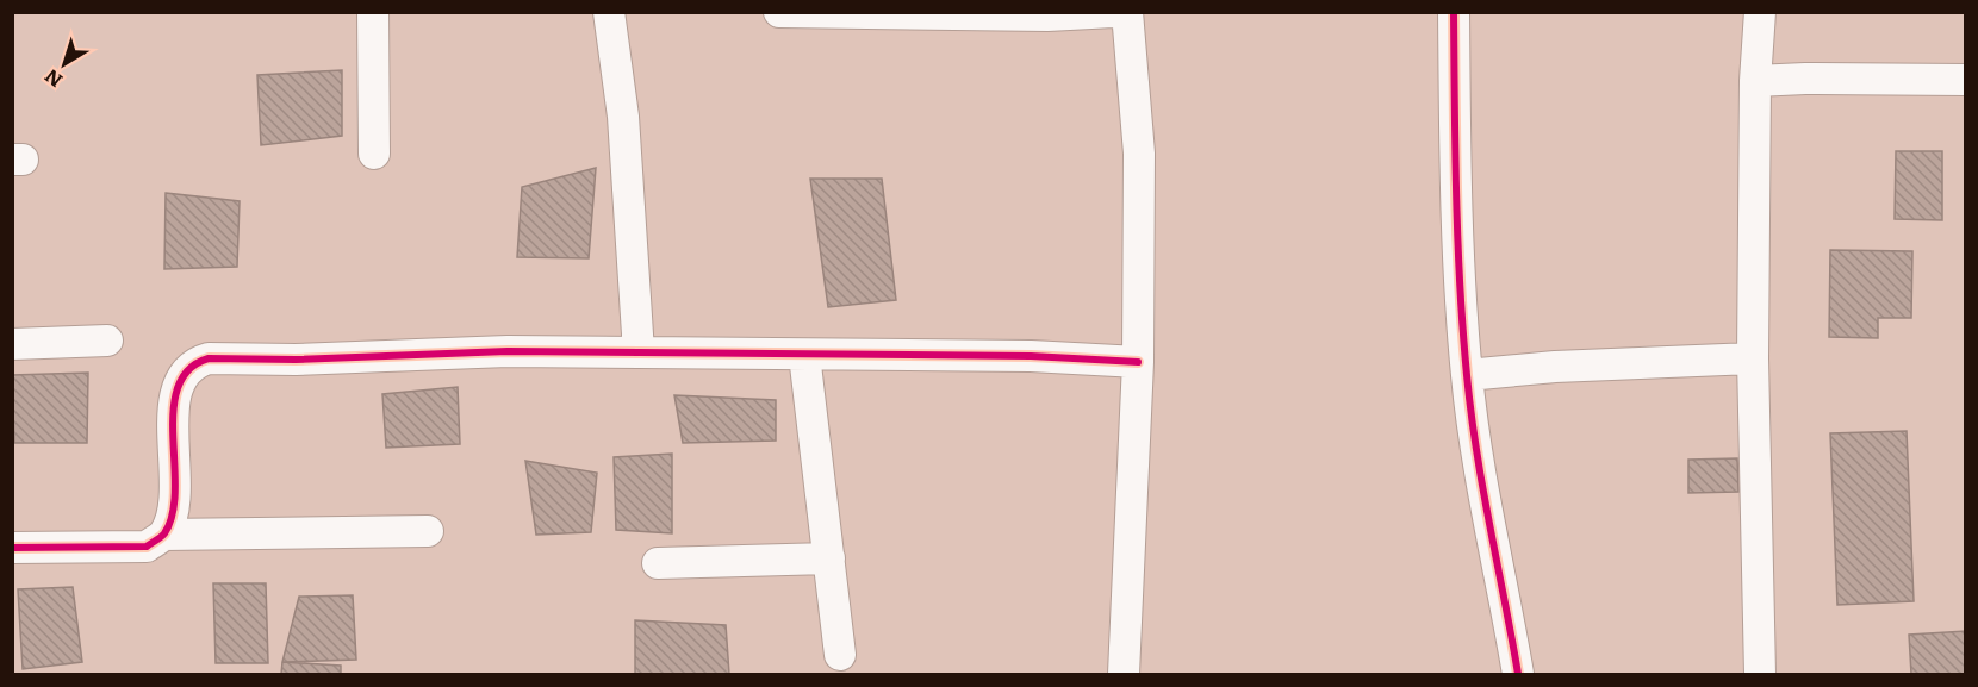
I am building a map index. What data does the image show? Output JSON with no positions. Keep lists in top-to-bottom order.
{
  "north": "bottom left"
}
